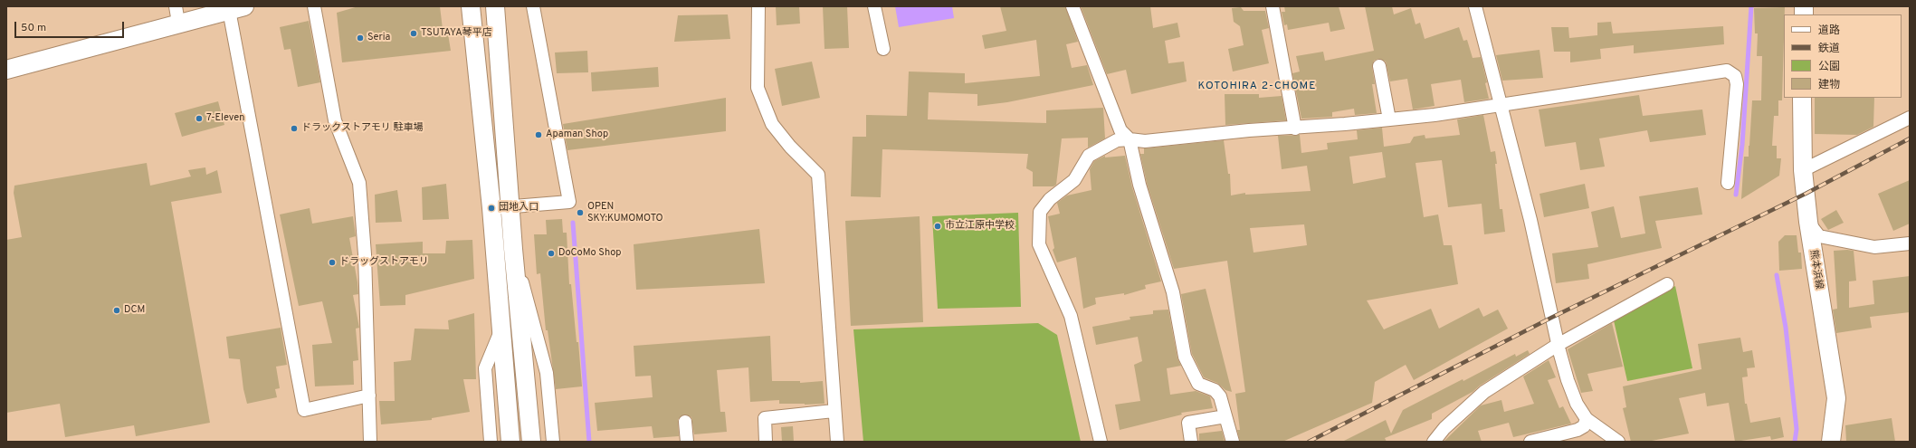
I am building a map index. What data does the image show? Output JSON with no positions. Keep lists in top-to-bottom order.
{
  "streets": {
    "street": ["熊本浜線"]
  },
  "districts": ["KOTOHIRA 2-CHOME"],
  "places": [
    "TSUTAYA琴平店",
    "Seria",
    "7-Eleven",
    "ドラックストアモリ 駐車場",
    "Apaman Shop",
    "団地入口",
    "OPEN SKY:KUMOMOTO",
    "市立江原中学校",
    "DoCoMo Shop",
    "ドラッグストアモリ",
    "DCM"
  ],
  "legend": [
    "道路",
    "鉄道",
    "公園",
    "建物"
  ],
  "scale_bar": "50 m"
}
